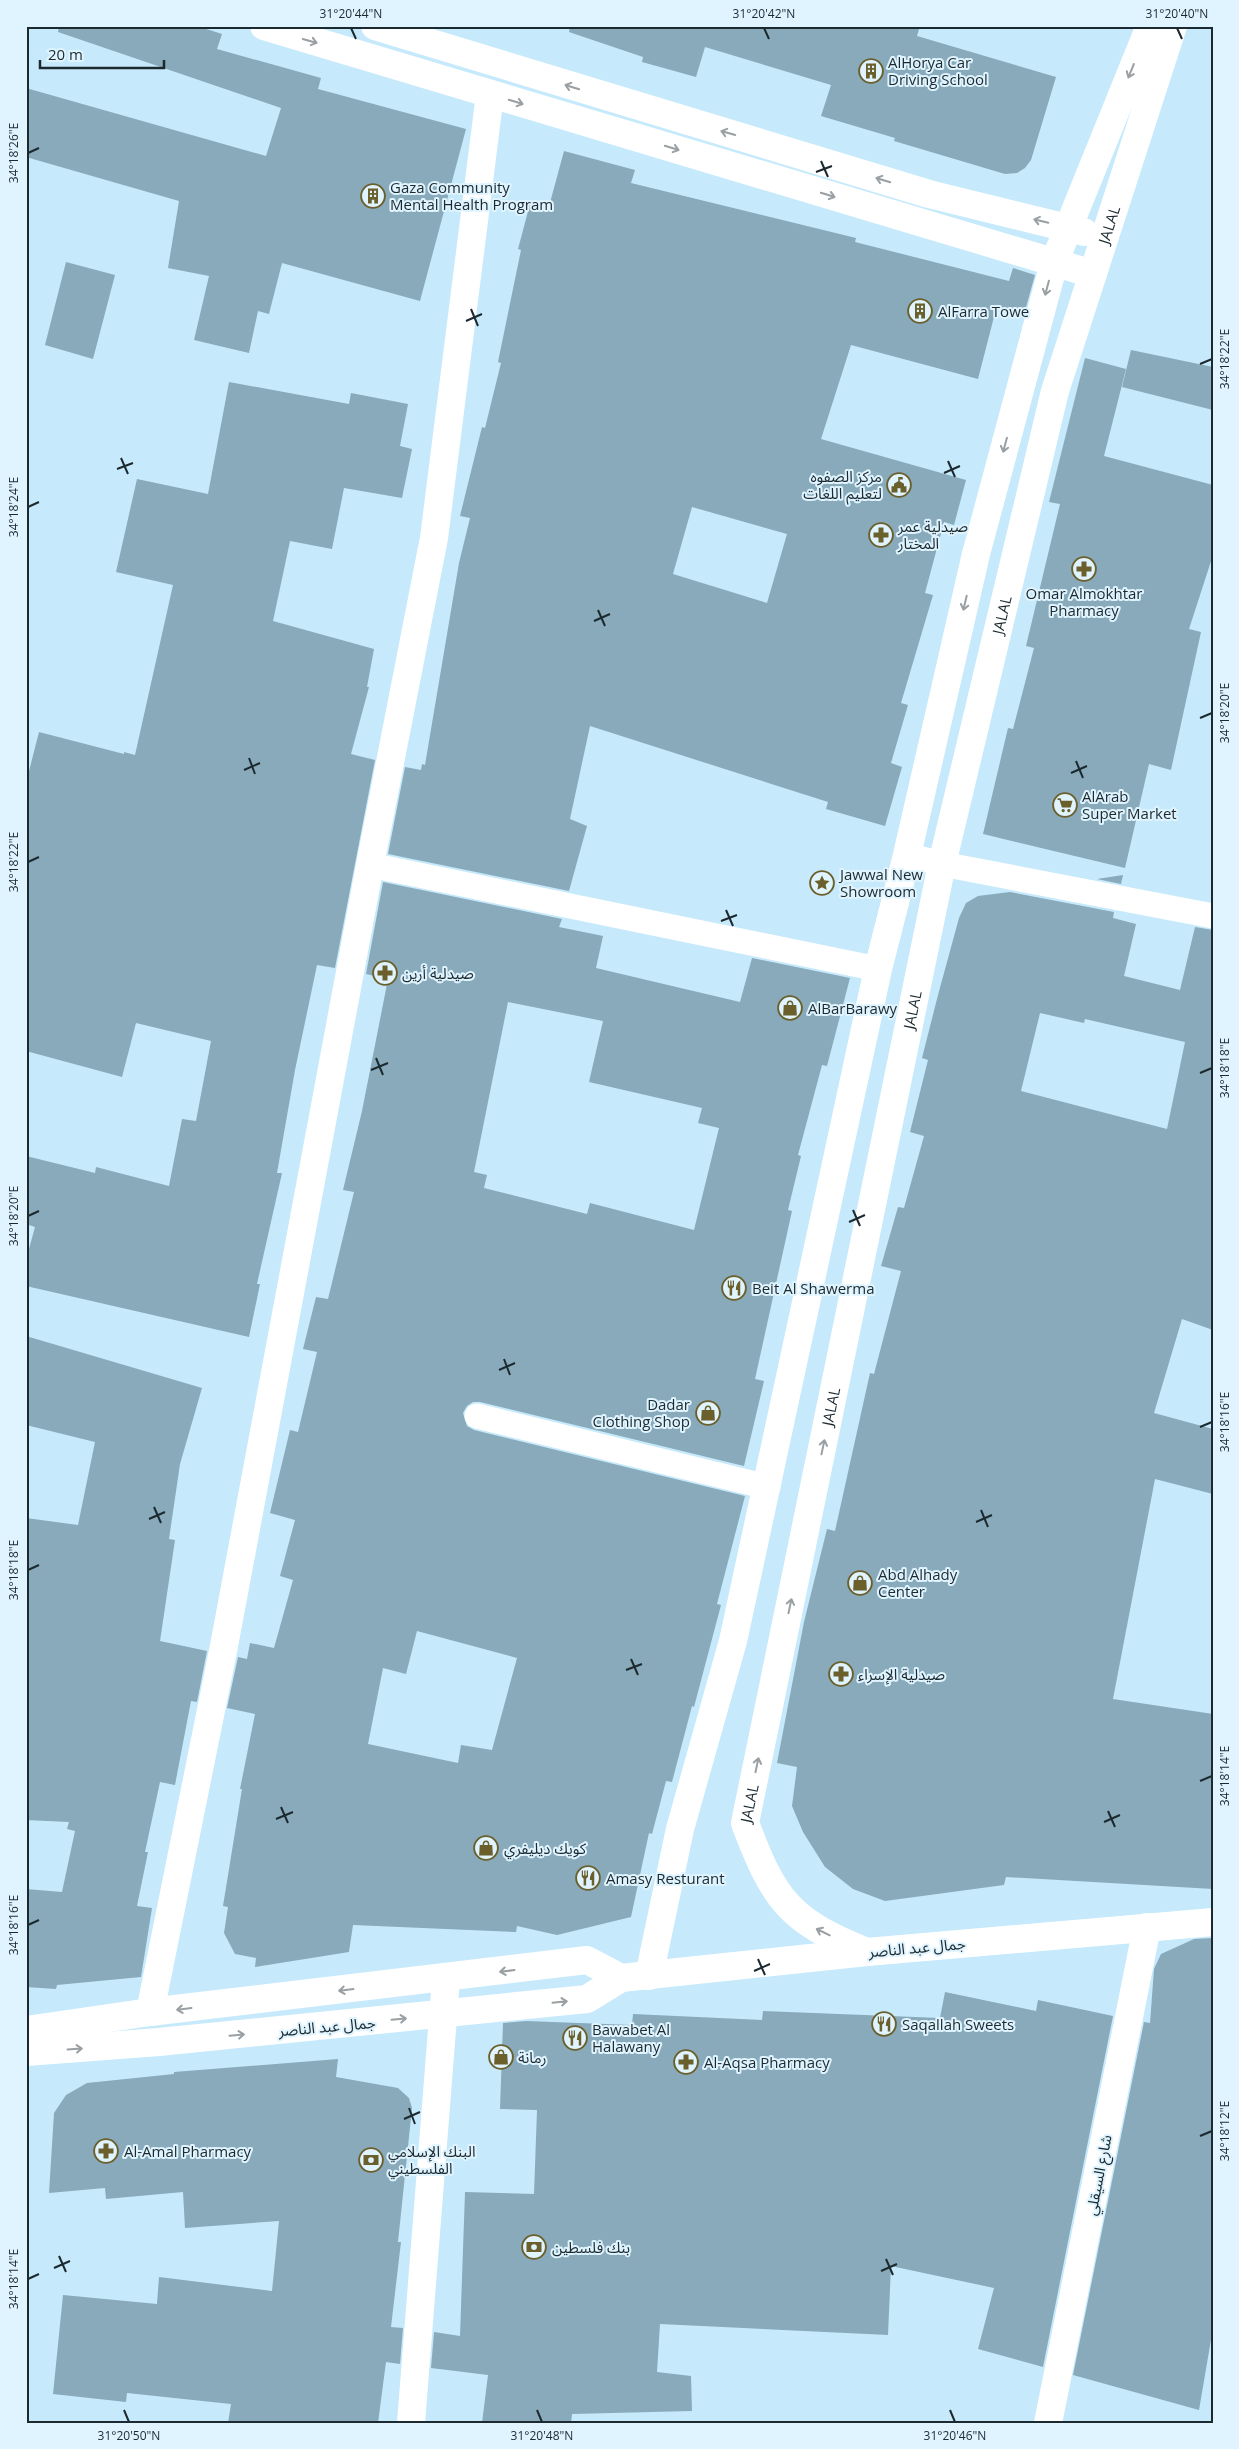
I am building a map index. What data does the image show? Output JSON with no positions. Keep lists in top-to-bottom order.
{
  "streets": {
    "main road": ["JALAL", "جمال عبد الناصر", "شارع السيقلي"]
  },
  "crossings": [
    ["JALAL", "جمال عبد الناصر"],
    ["جمال عبد الناصر", "شارع السيقلي"]
  ],
  "places": {
    "building": ["AlHorya Car Driving School", "Gaza Community Mental Health Program", "AlFarra Towe"],
    "public building": ["مركز الصفوه لتعليم اللغات"],
    "pharmacy": [
      "صيدلية عمر المختار",
      "Omar Almokhtar Pharmacy",
      "صيدلية أرين",
      "صيدلية الإسراء",
      "Al-Aqsa Pharmacy",
      "Al-Amal Pharmacy"
    ],
    "supermarket": ["AlArab Super Market"],
    "place": ["Jawwal New Showroom"],
    "shop": [
      "AlBarBarawy",
      "Dadar Clothing Shop",
      "Abd Alhady Center",
      "كويك ديليفري",
      "رمانة"
    ],
    "restaurant": [
      "Beit Al Shawerma",
      "Amasy Resturant",
      "Saqallah Sweets",
      "Bawabet Al Halawany"
    ],
    "bank": ["البنك الإسلامي الفلسطيني", "بنك فلسطين"]
  },
  "scale_bar": "20 m",
  "coordinates": [
    "31°20'44\"N",
    "31°20'42\"N",
    "31°20'40\"N",
    "34°18'26\"E",
    "34°18'22\"E",
    "34°18'24\"E",
    "34°18'20\"E",
    "34°18'18\"E",
    "34°18'16\"E",
    "34°18'14\"E",
    "34°18'12\"E",
    "31°20'50\"N",
    "31°20'48\"N",
    "31°20'46\"N"
  ]
}
